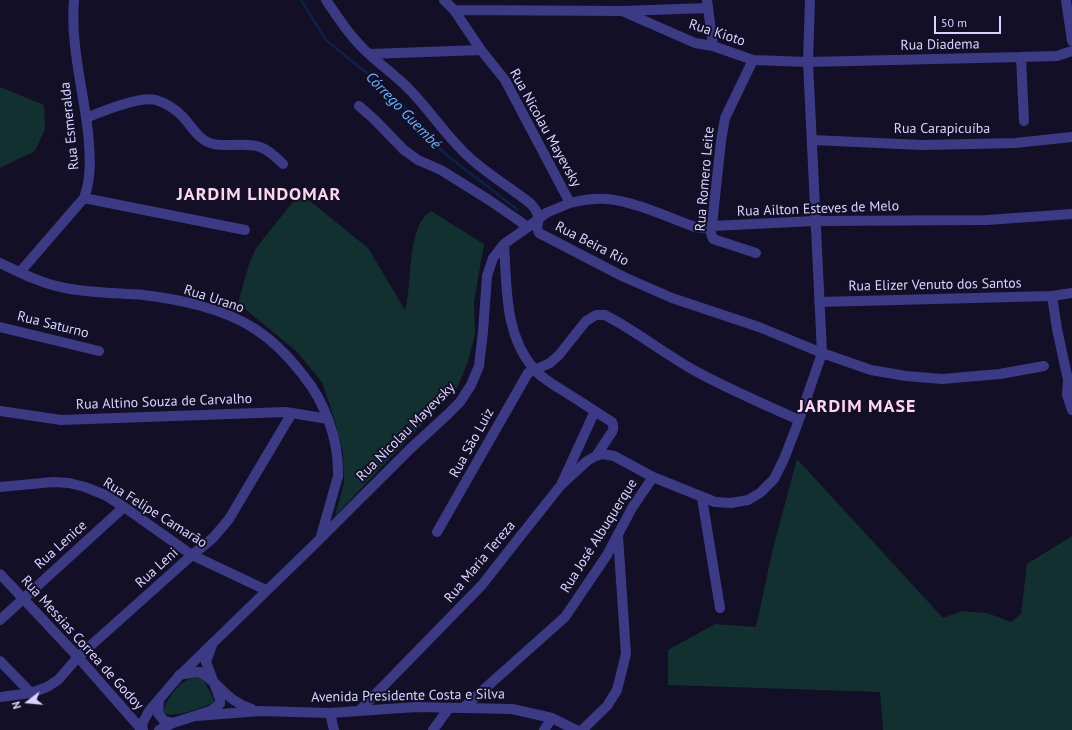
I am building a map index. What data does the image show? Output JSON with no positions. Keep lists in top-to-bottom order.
{
  "streets": {
    "street": [
      "Rua Kioto",
      "Rua Diadema",
      "Rua Esmeralda",
      "Rua Nicolau Mayevsky",
      "Rua Carapicuíba",
      "Rua Romero Leite",
      "Rua Ailton Esteves de Melo",
      "Rua Beira Rio",
      "Rua Elizer Venuto dos Santos",
      "Rua Urano",
      "Rua Saturno",
      "Rua Altino Souza de Carvalho",
      "Rua São Luiz",
      "Rua Felipe Camarão",
      "Rua José Albuquerque",
      "Rua Lenice",
      "Rua Maria Tereza",
      "Rua Leni",
      "Rua Messias Correa de Godoy",
      "Avenida Presidente Costa e Silva"
    ]
  },
  "crossings": [
    ["Rua Kioto", "Rua Diadema"],
    ["Rua Kioto", "Rua Romero Leite"],
    ["Rua Esmeralda", "Rua Urano"],
    ["Rua Nicolau Mayevsky", "Rua Ailton Esteves de Melo"],
    ["Rua Nicolau Mayevsky", "Rua Beira Rio"],
    ["Rua Nicolau Mayevsky", "Rua Urano"],
    ["Rua Nicolau Mayevsky", "Rua Felipe Camarão"],
    ["Rua Nicolau Mayevsky", "Rua Messias Correa de Godoy"],
    ["Rua Nicolau Mayevsky", "Avenida Presidente Costa e Silva"],
    ["Rua Romero Leite", "Rua Ailton Esteves de Melo"],
    ["Rua Urano", "Rua Altino Souza de Carvalho"],
    ["Rua Altino Souza de Carvalho", "Rua Leni"],
    ["Rua Felipe Camarão", "Rua Lenice"],
    ["Rua Felipe Camarão", "Rua Leni"],
    ["Rua José Albuquerque", "Avenida Presidente Costa e Silva"],
    ["Rua Lenice", "Rua Messias Correa de Godoy"],
    ["Rua Maria Tereza", "Avenida Presidente Costa e Silva"],
    ["Rua Leni", "Rua Messias Correa de Godoy"]
  ],
  "districts": ["JARDIM LINDOMAR", "JARDIM MASE"],
  "water": ["Córrego Guembé"],
  "scale_bar": "50 m",
  "north": "left"
}
